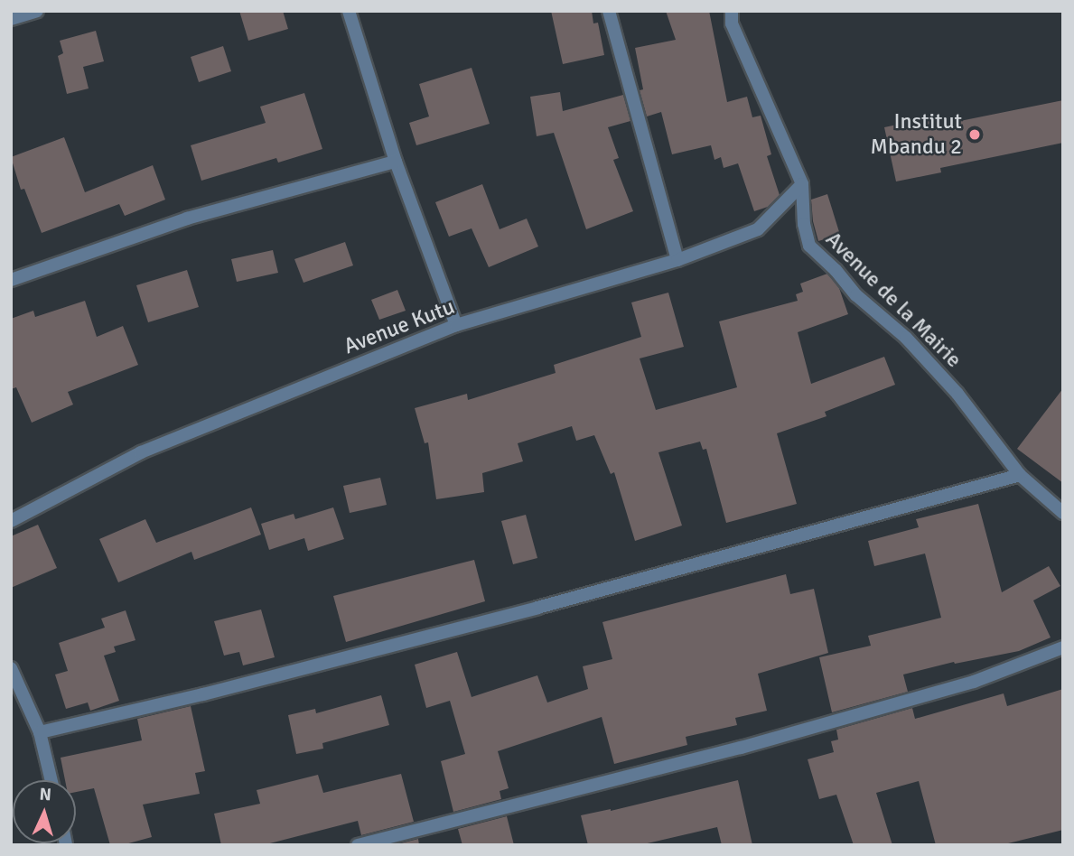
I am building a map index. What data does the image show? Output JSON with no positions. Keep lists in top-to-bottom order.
{
  "streets": {
    "street": ["Avenue de la Mairie", "Avenue Kutu"]
  },
  "crossings": [
    ["Avenue de la Mairie", "Avenue Kutu"]
  ],
  "places": ["Institut Mbandu 2"],
  "north": "top"
}
